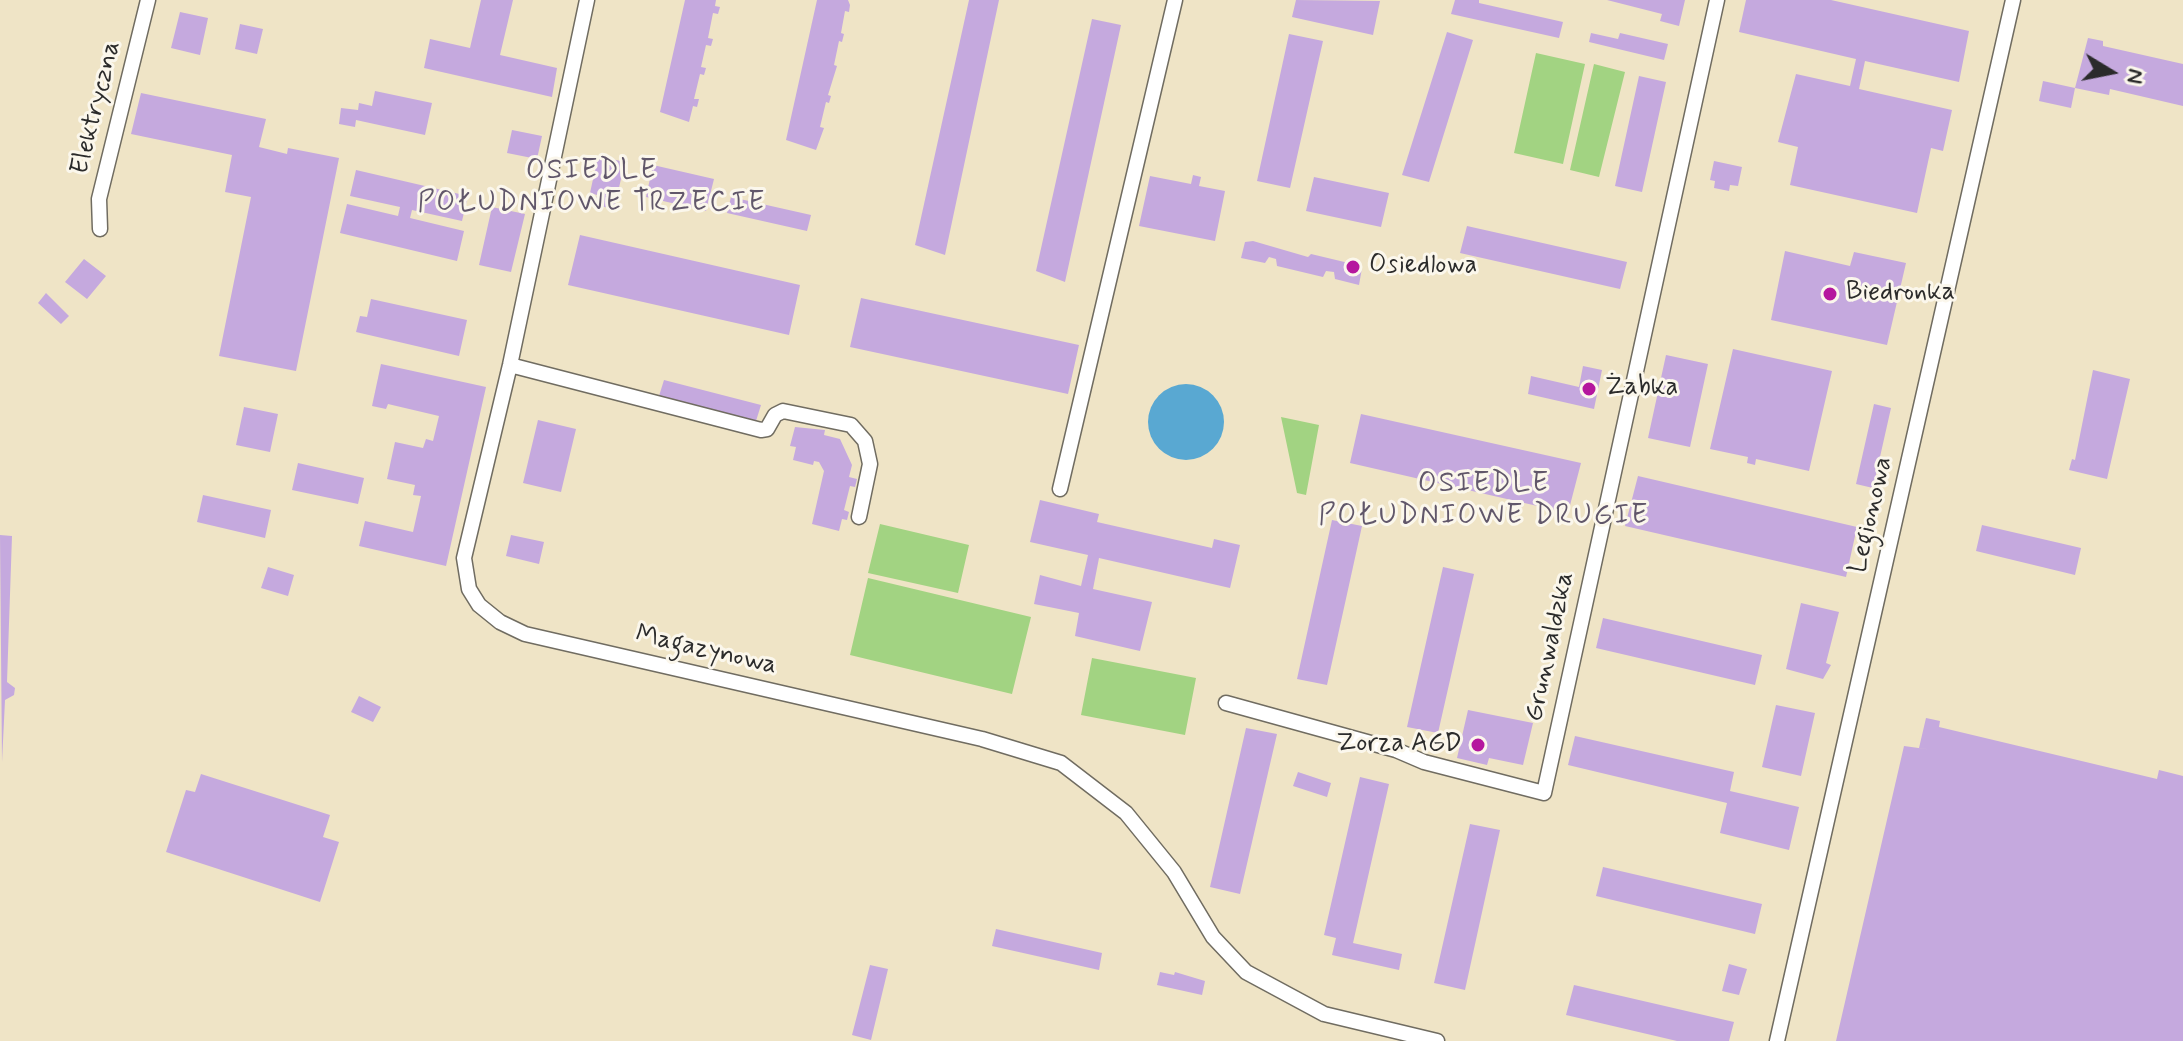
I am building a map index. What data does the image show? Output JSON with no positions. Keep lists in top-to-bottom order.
{
  "streets": {
    "street": [
      "Elektryczna",
      "Legionowa",
      "Grunwaldzka",
      "Magazynowa"
    ]
  },
  "districts": ["OSIEDLE POŁUDNIOWE TRZECIE", "OSIEDLE POŁUDNIOWE DRUGIE"],
  "places": [
    "Osiedlowa",
    "Biedronka",
    "Żabka",
    "Zorza AGD"
  ],
  "north": "right"
}
